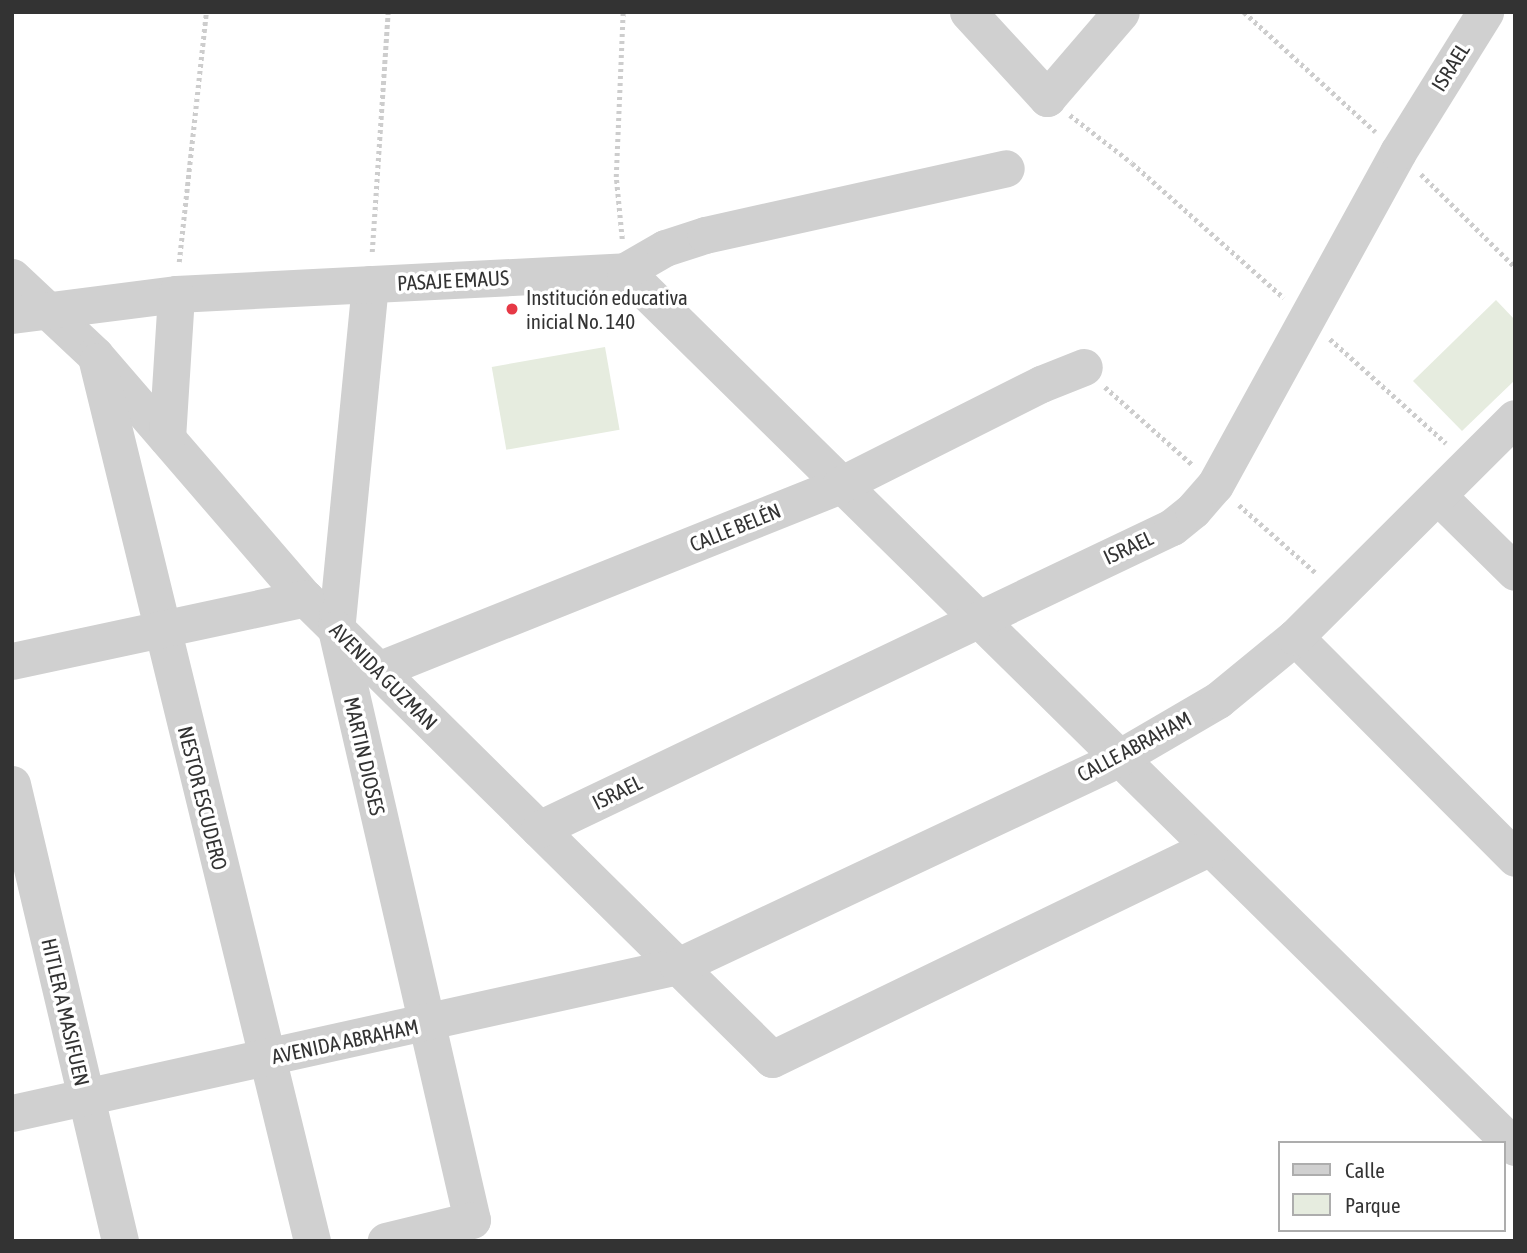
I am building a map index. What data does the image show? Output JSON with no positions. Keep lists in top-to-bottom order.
{
  "streets": {
    "street": [
      "ISRAEL",
      "PASAJE EMAUS",
      "CALLE BELÉN",
      "AVENIDA GUZMAN",
      "CALLE ABRAHAM",
      "MARTIN DIOSES",
      "NESTOR ESCUDERO",
      "HITLER A MASIFUEN",
      "AVENIDA ABRAHAM"
    ]
  },
  "crossings": [
    ["ISRAEL", "AVENIDA GUZMAN"],
    ["PASAJE EMAUS", "AVENIDA GUZMAN"],
    ["PASAJE EMAUS", "MARTIN DIOSES"],
    ["CALLE BELÉN", "AVENIDA GUZMAN"],
    ["AVENIDA GUZMAN", "CALLE ABRAHAM"],
    ["AVENIDA GUZMAN", "MARTIN DIOSES"],
    ["AVENIDA GUZMAN", "NESTOR ESCUDERO"],
    ["AVENIDA GUZMAN", "AVENIDA ABRAHAM"],
    ["CALLE ABRAHAM", "AVENIDA ABRAHAM"],
    ["MARTIN DIOSES", "AVENIDA ABRAHAM"],
    ["NESTOR ESCUDERO", "AVENIDA ABRAHAM"],
    ["HITLER A MASIFUEN", "AVENIDA ABRAHAM"]
  ],
  "places": ["Institución educativa inicial No. 140"],
  "legend": ["Calle", "Parque"]
}
